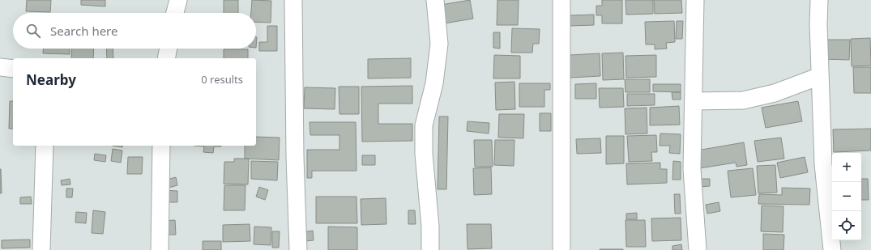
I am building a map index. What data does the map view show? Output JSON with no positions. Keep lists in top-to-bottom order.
{
  "page": {
    "search": "Search here",
    "heading": ["Nearby", "0 results"],
    "map_buttons": ["+", "−"]
  }
}
